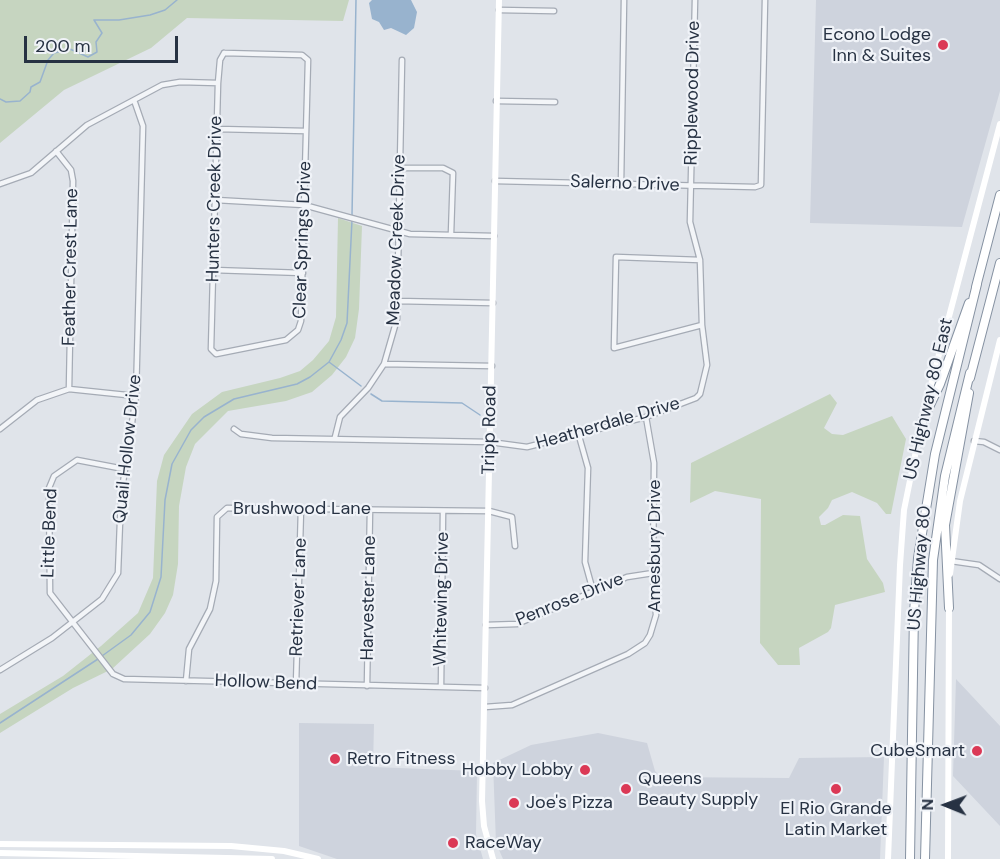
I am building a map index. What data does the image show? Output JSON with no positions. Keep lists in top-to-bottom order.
{
  "streets": {
    "highway": ["US Highway 80"],
    "main road": ["US Highway 80 East", "Tripp Road"],
    "street": [
      "Ripplewood Drive",
      "Salerno Drive",
      "Hunters Creek Drive",
      "Clear Springs Drive",
      "Meadow Creek Drive",
      "Feather Crest Lane",
      "Heatherdale Drive",
      "Quail Hollow Drive",
      "Brushwood Lane",
      "Little Bend",
      "Amesbury Drive",
      "Retriever Lane",
      "Harvester Lane",
      "Whitewing Drive",
      "Penrose Drive",
      "Hollow Bend"
    ]
  },
  "crossings": [
    ["Ripplewood Drive", "Salerno Drive"],
    ["Ripplewood Drive", "Heatherdale Drive"],
    ["Salerno Drive", "Tripp Road"],
    ["Hunters Creek Drive", "Clear Springs Drive"],
    ["Meadow Creek Drive", "Heatherdale Drive"],
    ["Heatherdale Drive", "Tripp Road"],
    ["Heatherdale Drive", "Amesbury Drive"],
    ["Tripp Road", "Brushwood Lane"],
    ["Tripp Road", "Amesbury Drive"],
    ["Tripp Road", "Penrose Drive"],
    ["Tripp Road", "Hollow Bend"],
    ["Quail Hollow Drive", "Little Bend"],
    ["Quail Hollow Drive", "Hollow Bend"],
    ["Brushwood Lane", "Retriever Lane"],
    ["Brushwood Lane", "Harvester Lane"],
    ["Brushwood Lane", "Whitewing Drive"],
    ["Brushwood Lane", "Hollow Bend"],
    ["Little Bend", "Hollow Bend"],
    ["Amesbury Drive", "Penrose Drive"],
    ["Retriever Lane", "Hollow Bend"],
    ["Harvester Lane", "Hollow Bend"],
    ["Whitewing Drive", "Hollow Bend"]
  ],
  "places": [
    "Econo Lodge Inn & Suites",
    "CubeSmart",
    "Retro Fitness",
    "Hobby Lobby",
    "Queens Beauty Supply",
    "El Rio Grande Latin Market",
    "Joe's Pizza",
    "RaceWay"
  ],
  "scale_bar": "200 m",
  "north": "left"
}
